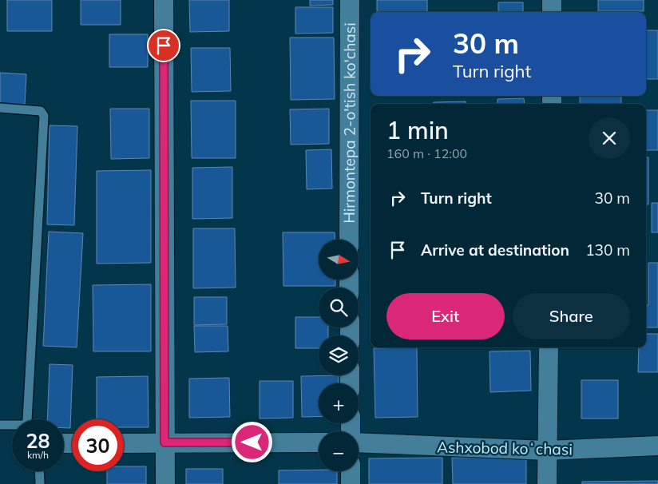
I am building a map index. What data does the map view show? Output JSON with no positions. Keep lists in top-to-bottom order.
{
  "streets": {
    "street": ["Hirmontepa 2-o'tish ko'chasi", "Ashxobod koʻchasi"]
  },
  "north": "right",
  "page": {
    "turn": ["30 m", "Turn right"],
    "heading": ["1 min", "160 m · 12:00"],
    "list": [
      {
        "name": "Turn right",
        "value": "30 m"
      },
      {
        "name": "Arrive at destination",
        "value": "130 m"
      }
    ],
    "map_buttons": ["+", "−"],
    "buttons": ["Exit", "Share"],
    "speed": "28 km/h",
    "limit": "30"
  }
}
